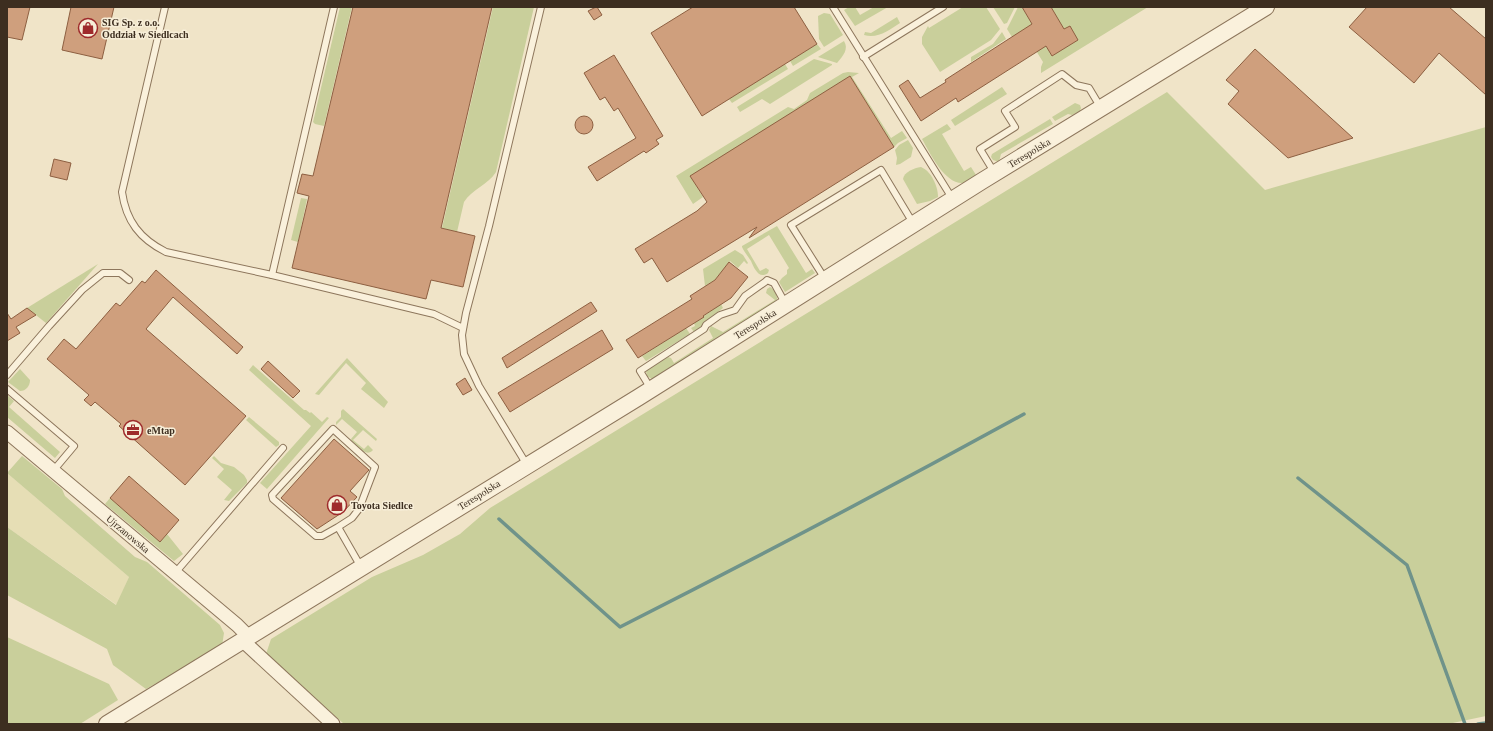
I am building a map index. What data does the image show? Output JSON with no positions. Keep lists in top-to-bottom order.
{
  "streets": {
    "street": ["Terespolska", "Ujrzanowska"]
  },
  "crossings": [
    ["Terespolska", "Ujrzanowska"]
  ],
  "places": {
    "shop": ["SIG Sp. z o.o. Oddział w Siedlcach", "Toyota Siedlce"],
    "office": ["eMtap"]
  }
}
